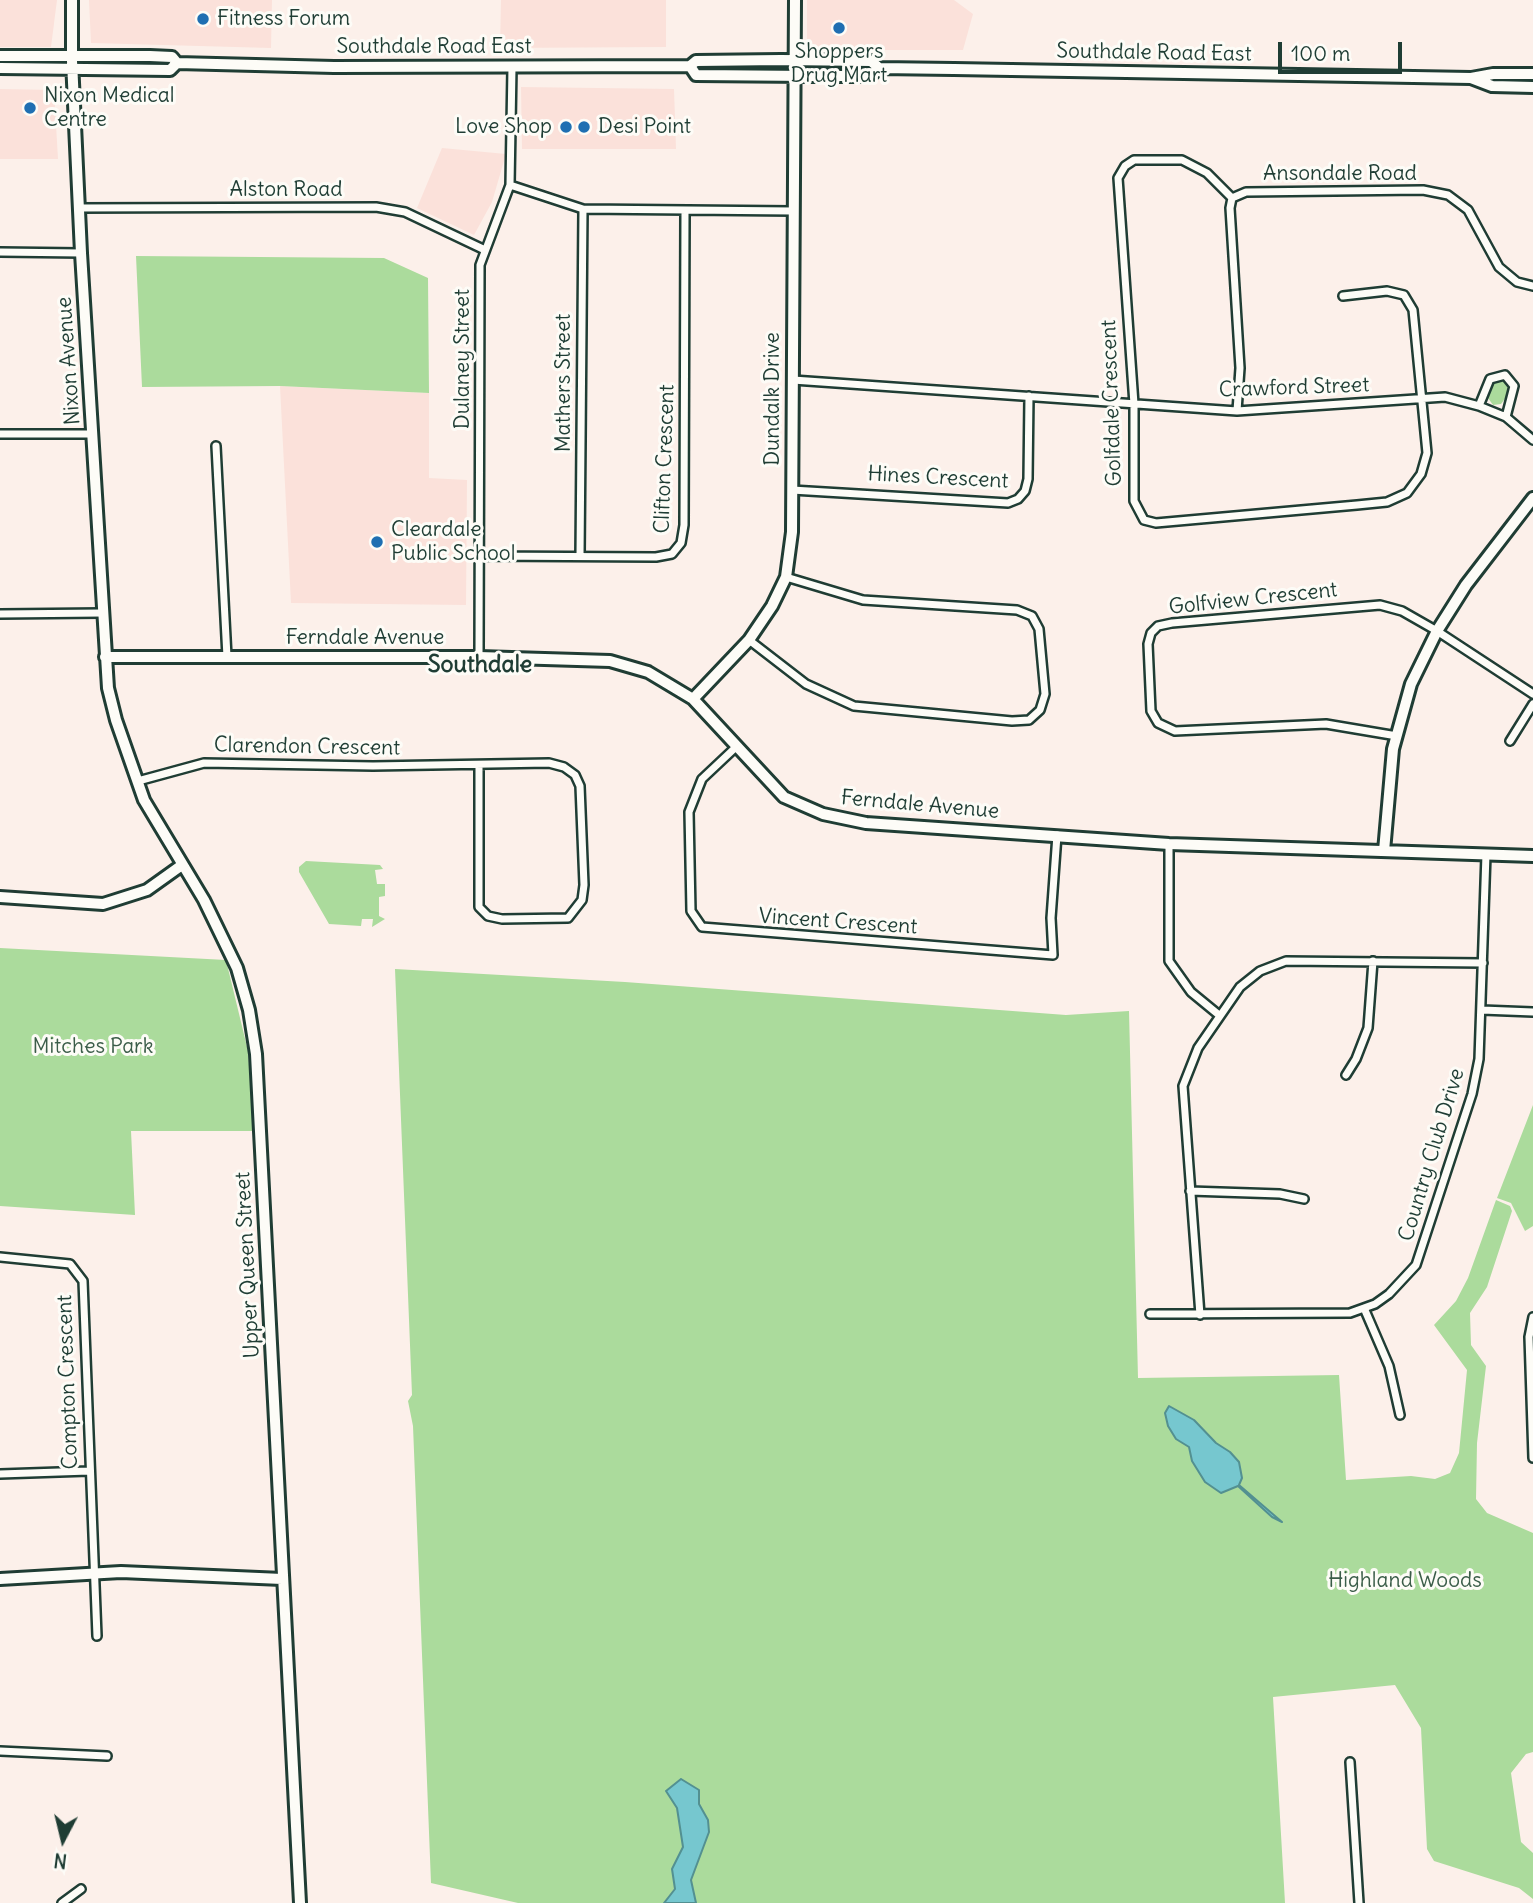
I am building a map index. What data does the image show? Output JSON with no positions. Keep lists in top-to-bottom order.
{
  "streets": {
    "street": [
      "Southdale Road East",
      "Ansondale Road",
      "Alston Road",
      "Dulaney Street",
      "Nixon Avenue",
      "Mathers Street",
      "Crawford Street",
      "Dundalk Drive",
      "Golfdale Crescent",
      "Clifton Crescent",
      "Hines Crescent",
      "Golfview Crescent",
      "Ferndale Avenue",
      "Clarendon Crescent",
      "Vincent Crescent",
      "Country Club Drive",
      "Upper Queen Street",
      "Compton Crescent"
    ]
  },
  "crossings": [
    ["Southdale Road East", "Dulaney Street"],
    ["Southdale Road East", "Nixon Avenue"],
    ["Southdale Road East", "Dundalk Drive"],
    ["Ansondale Road", "Golfdale Crescent"],
    ["Alston Road", "Dulaney Street"],
    ["Alston Road", "Nixon Avenue"],
    ["Dulaney Street", "Clifton Crescent"],
    ["Dulaney Street", "Ferndale Avenue"],
    ["Nixon Avenue", "Ferndale Avenue"],
    ["Nixon Avenue", "Upper Queen Street"],
    ["Mathers Street", "Clifton Crescent"],
    ["Crawford Street", "Dundalk Drive"],
    ["Crawford Street", "Golfdale Crescent"],
    ["Crawford Street", "Hines Crescent"],
    ["Dundalk Drive", "Hines Crescent"],
    ["Dundalk Drive", "Ferndale Avenue"],
    ["Ferndale Avenue", "Vincent Crescent"],
    ["Ferndale Avenue", "Country Club Drive"],
    ["Ferndale Avenue", "Upper Queen Street"],
    ["Clarendon Crescent", "Upper Queen Street"]
  ],
  "districts": ["Southdale"],
  "parks": ["Mitches Park", "Highland Woods"],
  "places": [
    "Fitness Forum",
    "Shoppers Drug Mart",
    "Nixon Medical Centre",
    "Love Shop",
    "Desi Point",
    "Cleardale Public School"
  ],
  "scale_bar": "100 m",
  "north": "bottom"
}
